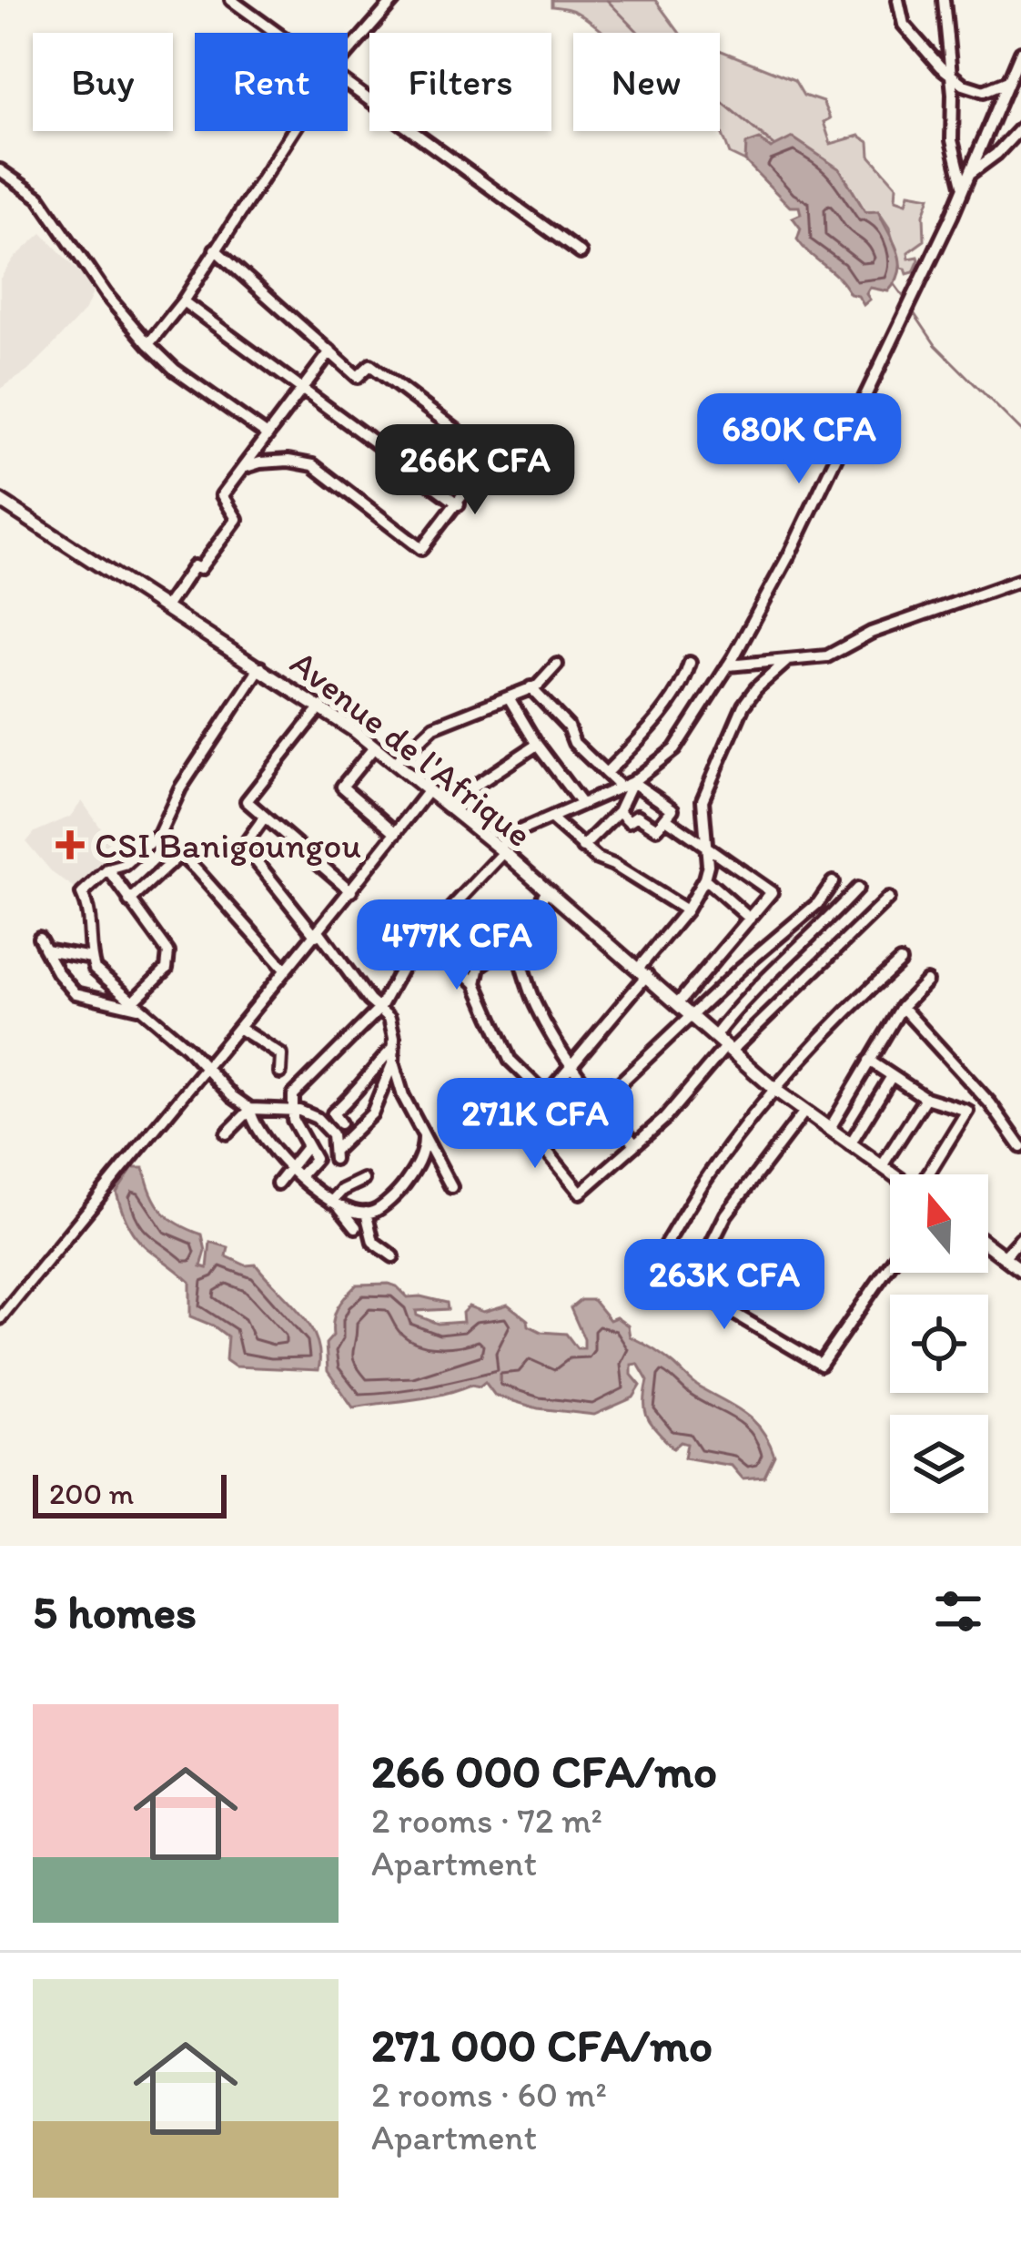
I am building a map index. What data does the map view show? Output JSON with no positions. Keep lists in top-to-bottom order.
{
  "streets": {
    "main road": ["Avenue de l'Afrique"]
  },
  "places": {
    "health": ["CSI Banigoungou"]
  },
  "scale_bar": "200 m",
  "north": "top",
  "page": {
    "chip": [
      "Buy",
      "Rent",
      "Filters",
      "New"
    ],
    "price": [
      "680K CFA",
      "266K CFA",
      "477K CFA",
      "271K CFA",
      "263K CFA"
    ],
    "scale": "200 m",
    "heading": "5 homes",
    "list": [
      {
        "name": "266 000 CFA/mo",
        "note": "2 rooms · 72 m² · Apartment"
      },
      {
        "name": "271 000 CFA/mo",
        "note": "2 rooms · 60 m² · Apartment"
      }
    ]
  }
}
